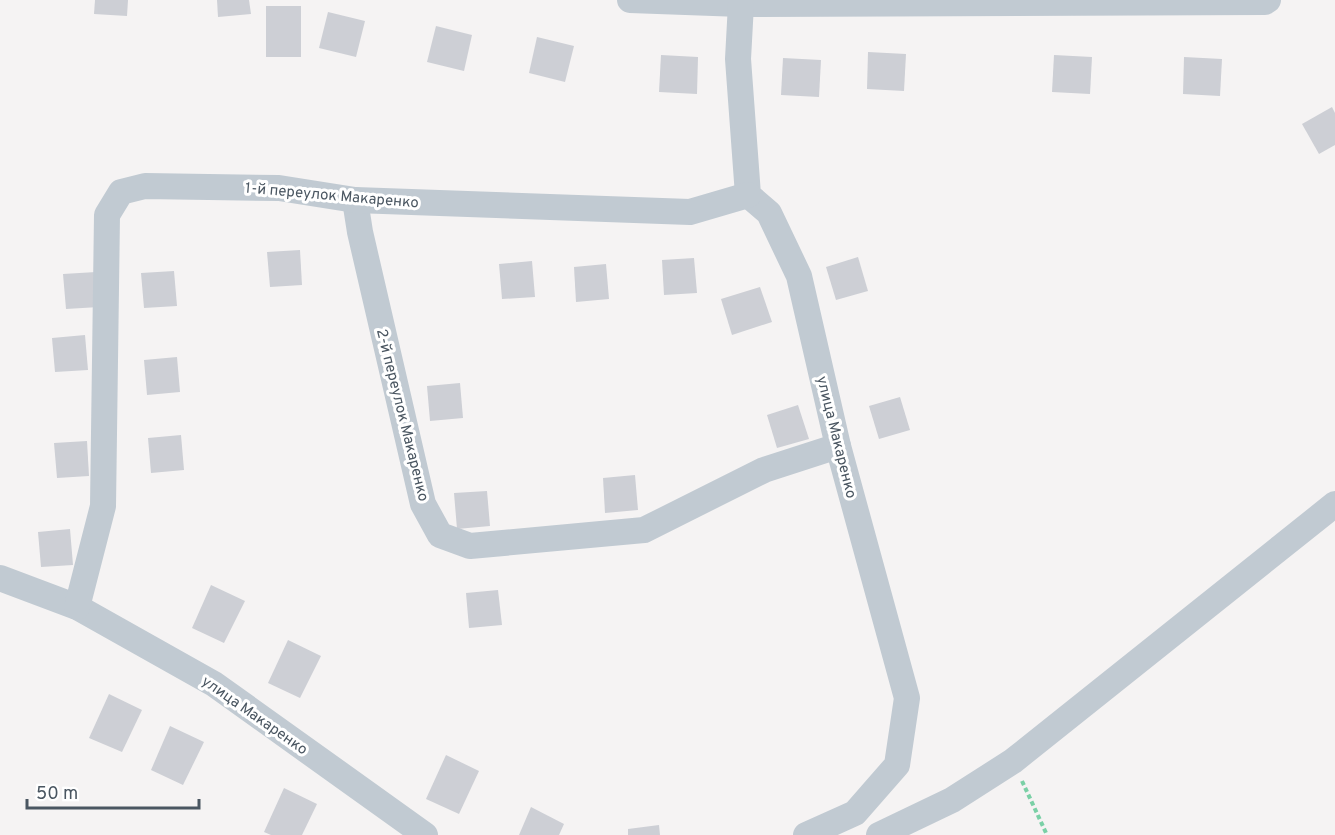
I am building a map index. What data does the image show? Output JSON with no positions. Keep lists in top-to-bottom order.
{
  "streets": {
    "street": ["1-й переулок Макаренко", "2-й переулок Макаренко", "улица Макаренко"]
  },
  "crossings": [
    ["1-й переулок Макаренко", "2-й переулок Макаренко"],
    ["1-й переулок Макаренко", "улица Макаренко"],
    ["2-й переулок Макаренко", "улица Макаренко"]
  ],
  "scale_bar": "50 m"
}
